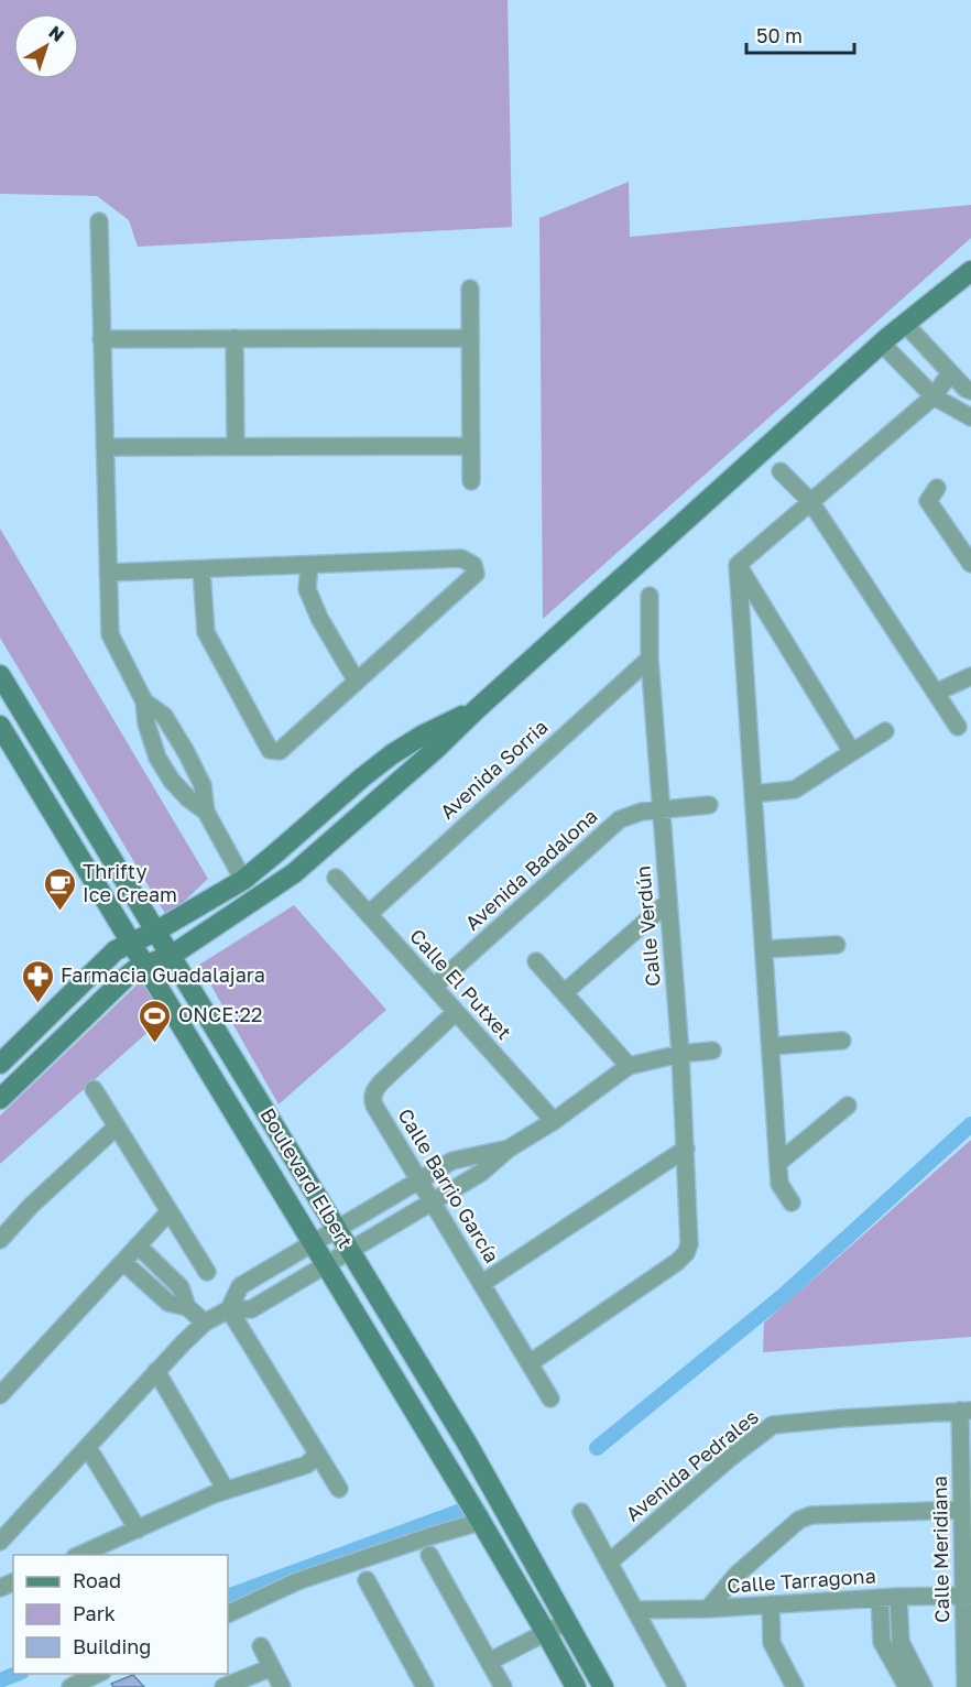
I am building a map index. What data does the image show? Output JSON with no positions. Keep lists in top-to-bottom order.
{
  "streets": {
    "street": [
      "Avenida Sorria",
      "Avenida Badalona",
      "Calle Verdún",
      "Calle El Putxet",
      "Boulevard Elbert",
      "Calle Barrio García",
      "Avenida Pedrales",
      "Calle Meridiana",
      "Calle Tarragona"
    ]
  },
  "crossings": [
    ["Avenida Sorria", "Calle Verdún"],
    ["Avenida Sorria", "Calle El Putxet"],
    ["Avenida Badalona", "Calle Verdún"],
    ["Avenida Badalona", "Calle El Putxet"],
    ["Calle Verdún", "Calle Barrio García"],
    ["Calle El Putxet", "Calle Barrio García"],
    ["Avenida Pedrales", "Calle Meridiana"],
    ["Calle Meridiana", "Calle Tarragona"]
  ],
  "places": {
    "cafe": ["Thrifty Ice Cream"],
    "pharmacy": ["Farmacia Guadalajara"],
    "sports": ["ONCE:22"]
  },
  "legend": ["Road", "Park", "Building"],
  "scale_bar": "50 m",
  "north": "top right"
}
